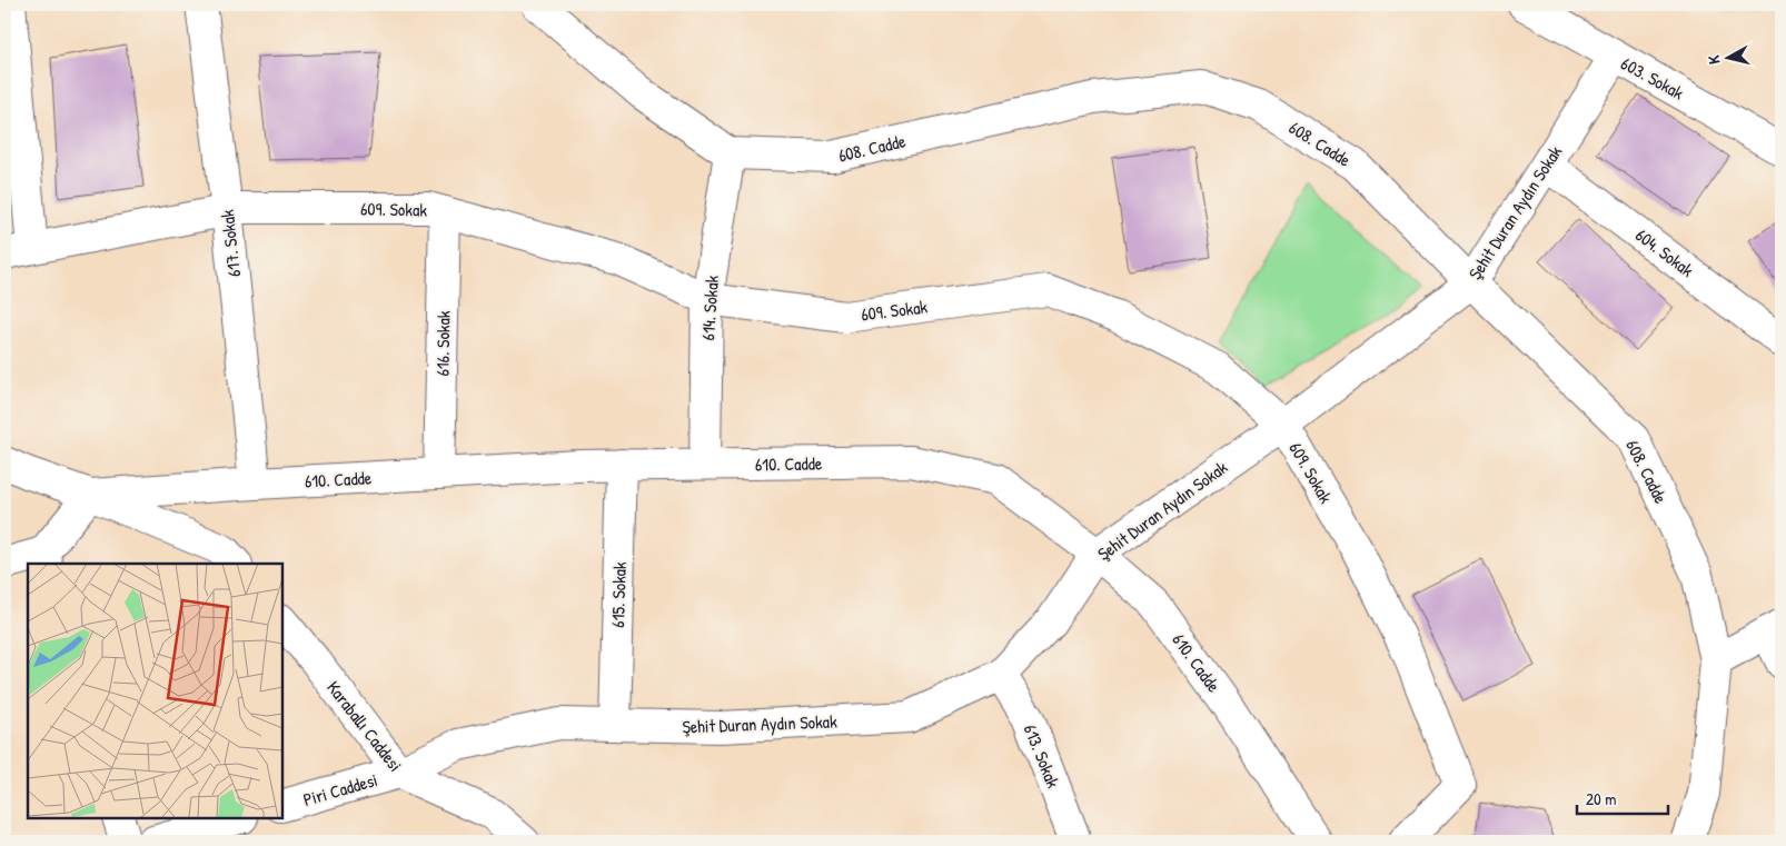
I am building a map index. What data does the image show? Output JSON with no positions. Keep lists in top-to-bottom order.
{
  "streets": {
    "street": [
      "603. Sokak",
      "608. Cadde",
      "609. Sokak",
      "Şehit Duran Aydın Sokak",
      "617. Sokak",
      "604. Sokak",
      "614. Sokak",
      "616. Sokak",
      "610. Cadde",
      "615. Sokak",
      "Karaballı Caddesi",
      "613. Sokak",
      "Piri Caddesi"
    ]
  },
  "crossings": [
    ["603. Sokak", "Şehit Duran Aydın Sokak"],
    ["608. Cadde", "Şehit Duran Aydın Sokak"],
    ["608. Cadde", "614. Sokak"],
    ["609. Sokak", "Şehit Duran Aydın Sokak"],
    ["609. Sokak", "617. Sokak"],
    ["609. Sokak", "614. Sokak"],
    ["609. Sokak", "616. Sokak"],
    ["Şehit Duran Aydın Sokak", "604. Sokak"],
    ["Şehit Duran Aydın Sokak", "610. Cadde"],
    ["Şehit Duran Aydın Sokak", "615. Sokak"],
    ["Şehit Duran Aydın Sokak", "Karaballı Caddesi"],
    ["Şehit Duran Aydın Sokak", "613. Sokak"],
    ["Şehit Duran Aydın Sokak", "Piri Caddesi"],
    ["617. Sokak", "610. Cadde"],
    ["614. Sokak", "610. Cadde"],
    ["616. Sokak", "610. Cadde"],
    ["610. Cadde", "615. Sokak"],
    ["Karaballı Caddesi", "Piri Caddesi"]
  ],
  "scale_bar": "20 m",
  "north": "left"
}
